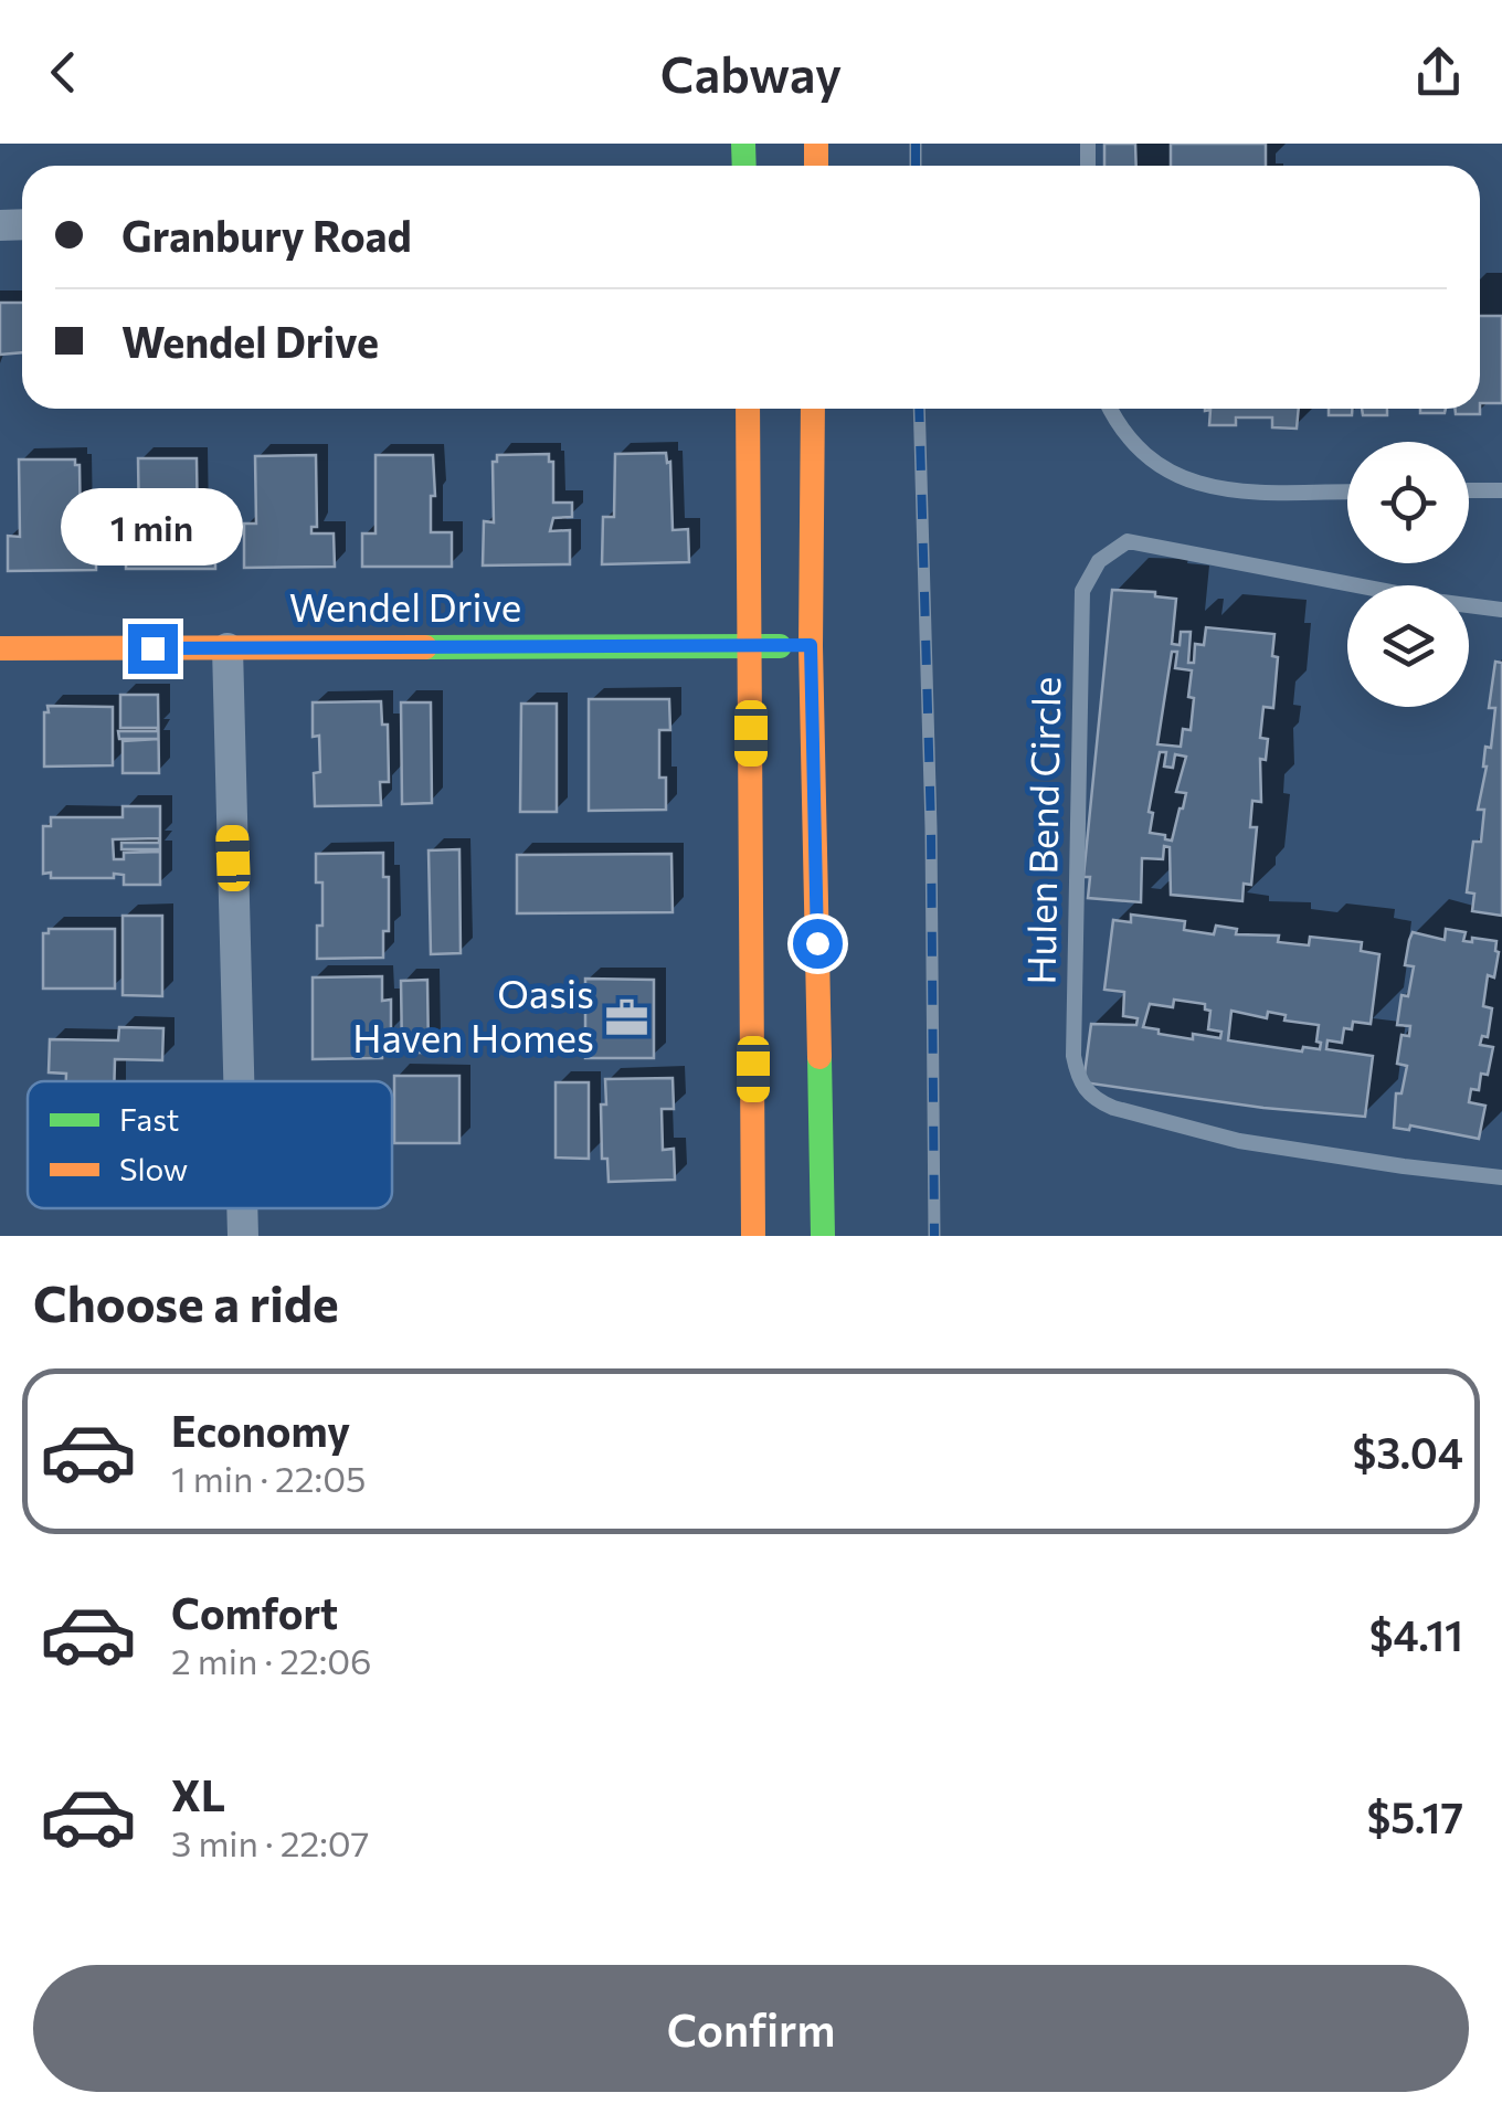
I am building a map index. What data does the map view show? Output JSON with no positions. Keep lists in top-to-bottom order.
{
  "streets": {
    "main road": ["Wendel Drive"],
    "lane": ["Hulen Bend Circle"]
  },
  "places": {
    "office": ["Oasis Haven Homes"]
  },
  "legend": ["Fast", "Slow"],
  "page": {
    "header": "Cabway",
    "banner": ["Granbury Road", "Wendel Drive"],
    "bubble": "1 min",
    "heading": "Choose a ride",
    "list": [
      {
        "name": "Economy",
        "note": "1 min · 22:05",
        "value": "$3.04"
      },
      {
        "name": "Comfort",
        "note": "2 min · 22:06",
        "value": "$4.11"
      },
      {
        "name": "XL",
        "note": "3 min · 22:07",
        "value": "$5.17"
      }
    ],
    "buttons": "Confirm"
  }
}
